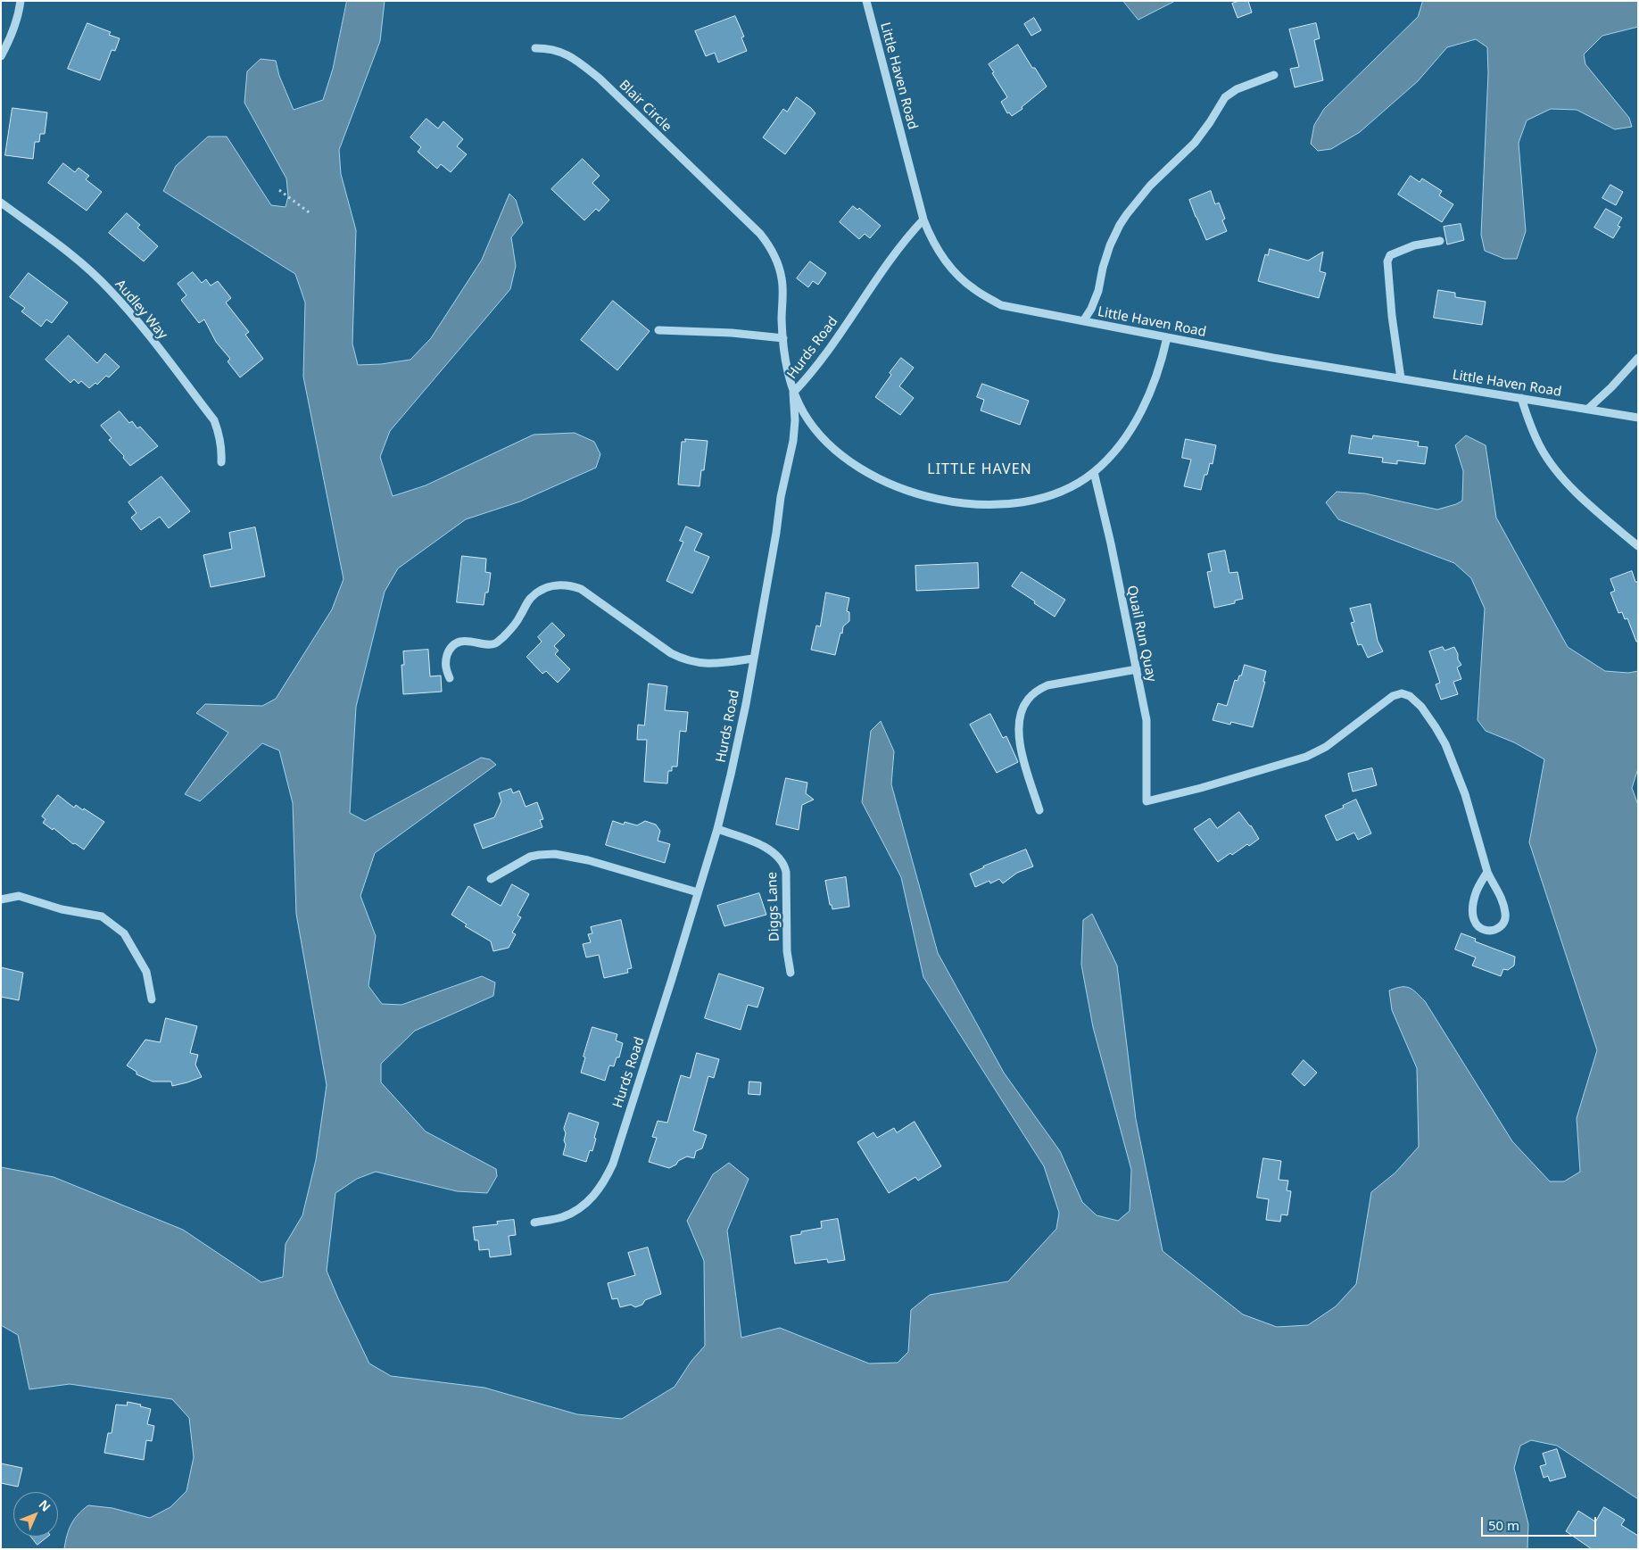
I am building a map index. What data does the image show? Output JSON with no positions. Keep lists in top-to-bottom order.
{
  "streets": {
    "street": [
      "Little Haven Road",
      "Blair Circle",
      "Audley Way",
      "Hurds Road",
      "Quail Run Quay",
      "Diggs Lane"
    ]
  },
  "crossings": [
    ["Little Haven Road", "Hurds Road"],
    ["Blair Circle", "Hurds Road"],
    ["Hurds Road", "Diggs Lane"]
  ],
  "districts": ["LITTLE HAVEN"],
  "scale_bar": "50 m",
  "north": "top right"
}
